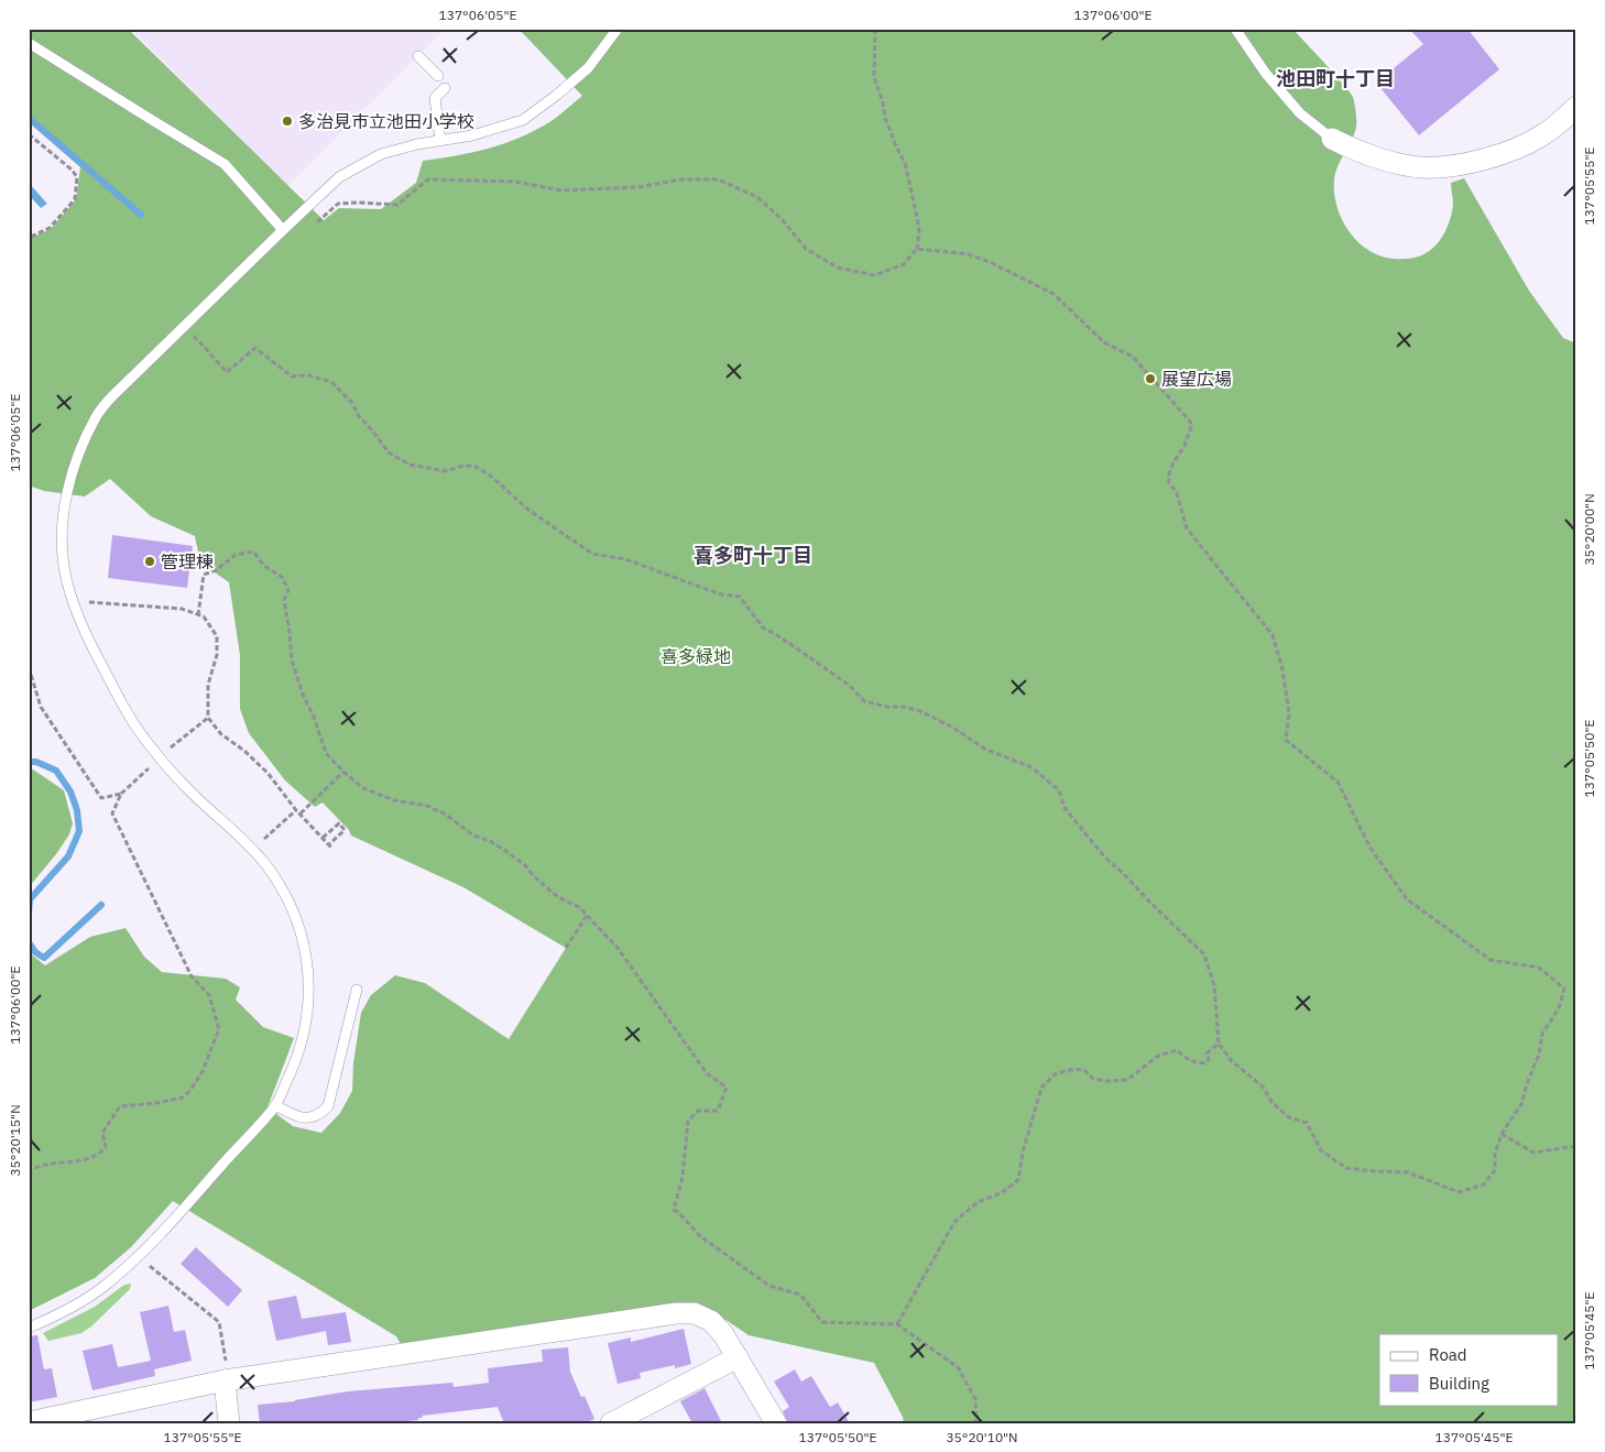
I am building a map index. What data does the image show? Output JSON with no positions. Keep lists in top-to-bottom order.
{
  "districts": ["池田町十丁目", "喜多町十丁目"],
  "parks": ["喜多緑地"],
  "places": ["多治見市立池田小学校", "展望広場", "管理棟"],
  "legend": ["Road", "Building"],
  "coordinates": [
    "137°06'05\"E",
    "137°06'00\"E",
    "137°05'55\"E",
    "35°20'00\"N",
    "137°05'50\"E",
    "35°20'15\"N",
    "137°05'45\"E",
    "35°20'10\"N"
  ]
}
